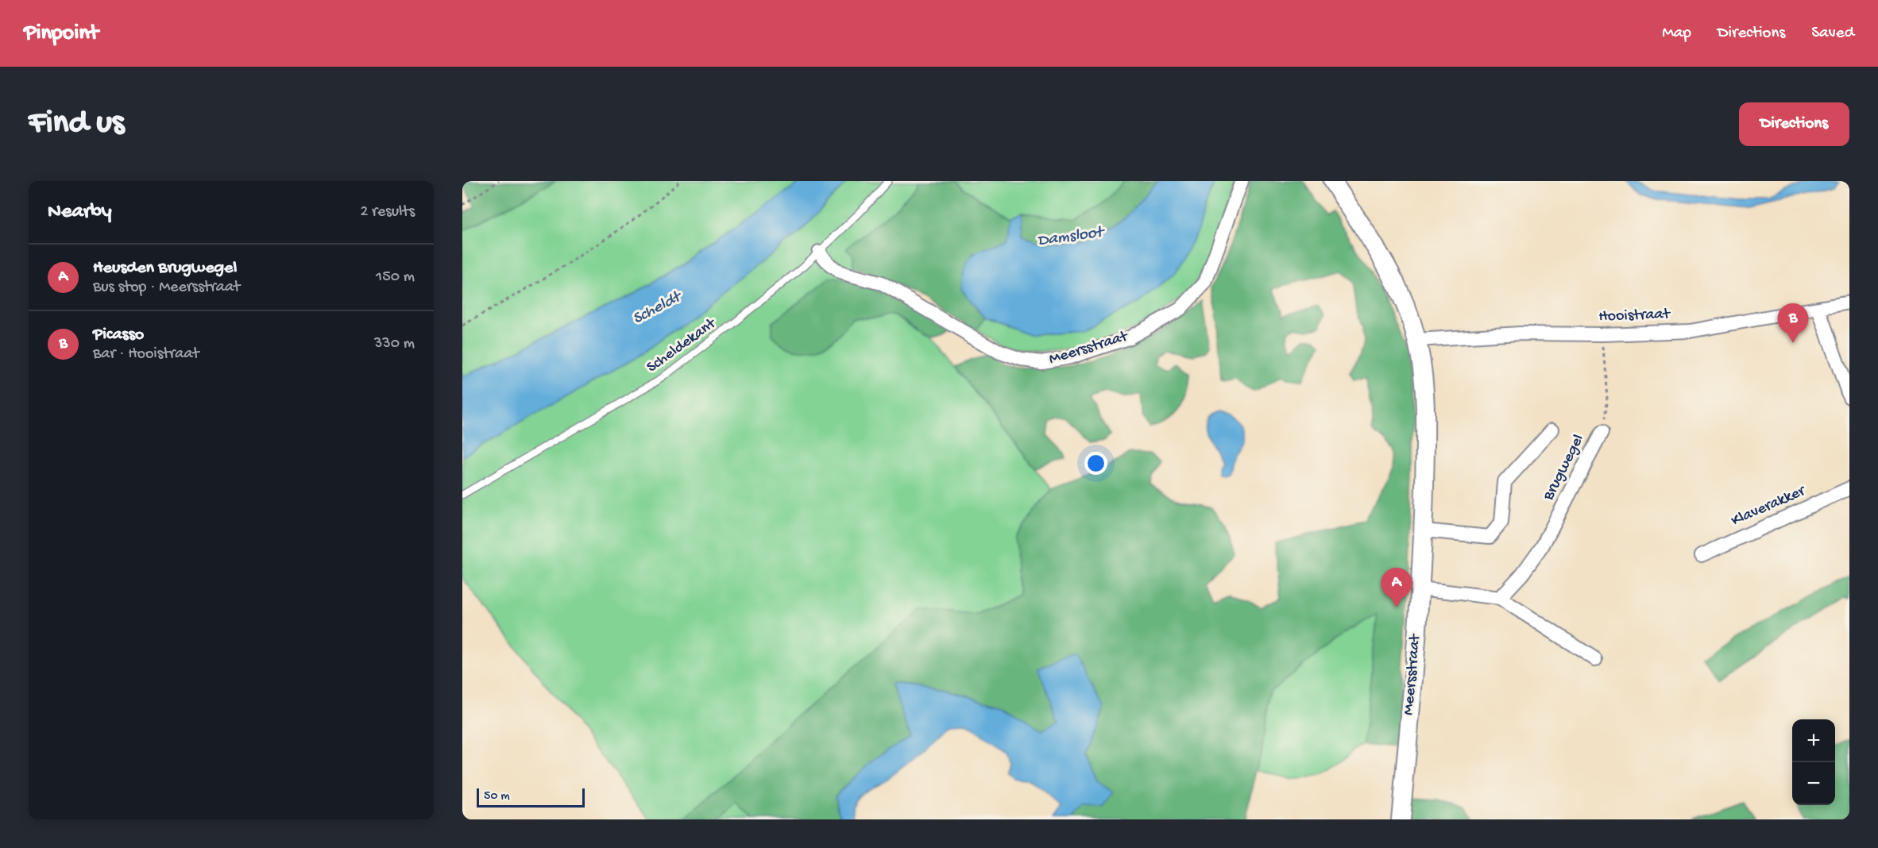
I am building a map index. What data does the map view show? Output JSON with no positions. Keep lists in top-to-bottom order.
{
  "streets": {
    "main road": ["Meersstraat"],
    "street": ["Hooistraat", "Brugwegel", "Klaverakker"],
    "lane": ["Scheldekant"]
  },
  "crossings": [
    ["Hooistraat", "Meersstraat"],
    ["Hooistraat", "Brugwegel"],
    ["Scheldekant", "Meersstraat"]
  ],
  "water": ["Damsloot", "Scheldt"],
  "scale_bar": "50 m",
  "page": {
    "header": "Pinpoint",
    "nav": ["Map", "Directions", "Saved"],
    "buttons": "Directions",
    "title": "Find us",
    "heading": ["Nearby", "2 results"],
    "list": [
      {
        "mark": "A",
        "name": "Heusden Brugwegel",
        "note": "Bus stop · Meersstraat",
        "value": "150 m"
      },
      {
        "mark": "B",
        "name": "Picasso",
        "note": "Bar · Hooistraat",
        "value": "330 m"
      }
    ],
    "pins": ["B", "A"],
    "map_buttons": ["+", "−"],
    "scale": "50 m"
  }
}
